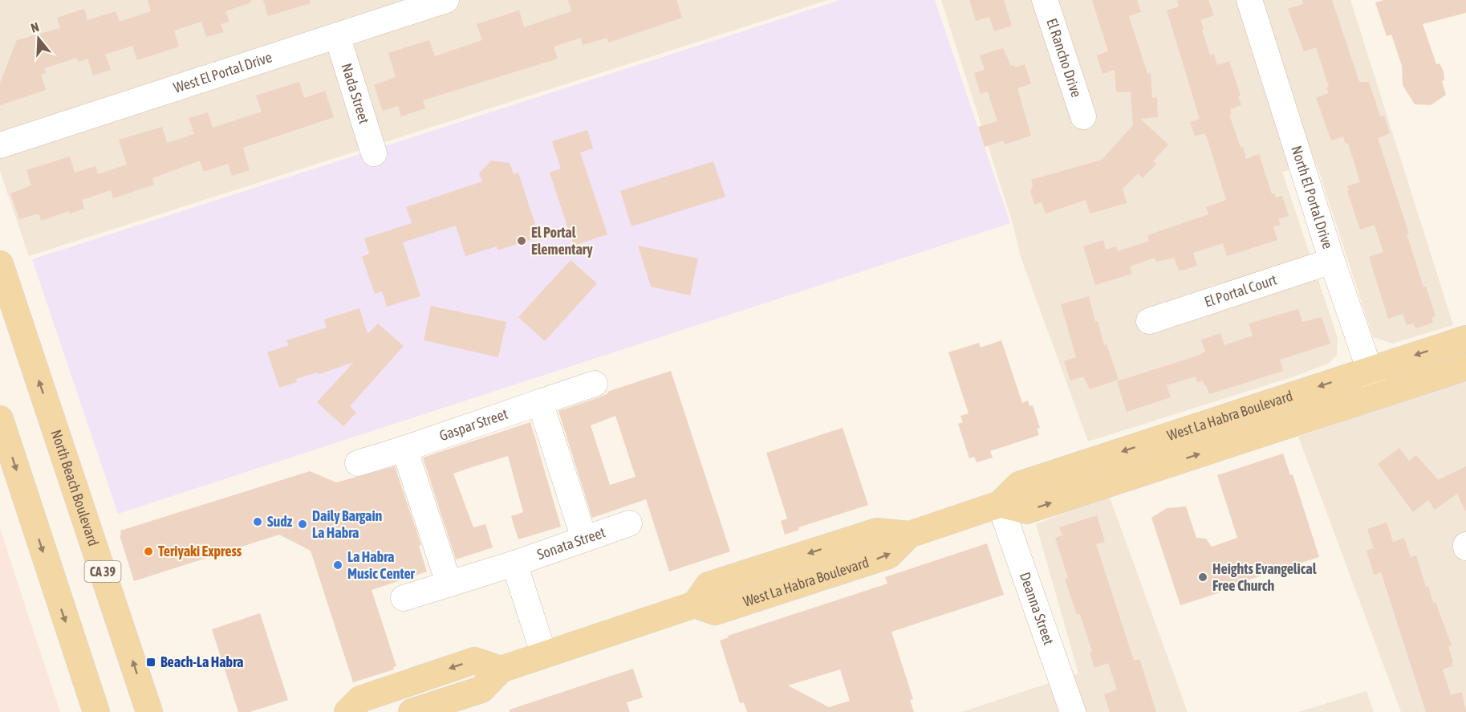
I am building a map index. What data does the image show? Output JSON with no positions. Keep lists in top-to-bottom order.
{
  "streets": {
    "main road": ["West La Habra Boulevard", "North Beach Boulevard", "CA 39"],
    "street": [
      "El Rancho Drive",
      "West El Portal Drive",
      "Nada Street",
      "North El Portal Drive",
      "El Portal Court",
      "Gaspar Street",
      "Sonata Street",
      "Deanna Street"
    ]
  },
  "crossings": [
    ["West El Portal Drive", "Nada Street"],
    ["North El Portal Drive", "El Portal Court"],
    ["North El Portal Drive", "West La Habra Boulevard"],
    ["West La Habra Boulevard", "Deanna Street"]
  ],
  "places": {
    "other": [
      "El Portal Elementary",
      "Sudz",
      "Daily Bargain La Habra",
      "Teriyaki Express",
      "La Habra Music Center",
      "Heights Evangelical Free Church"
    ],
    "transit": ["Beach-La Habra"]
  },
  "north": "top"
}
